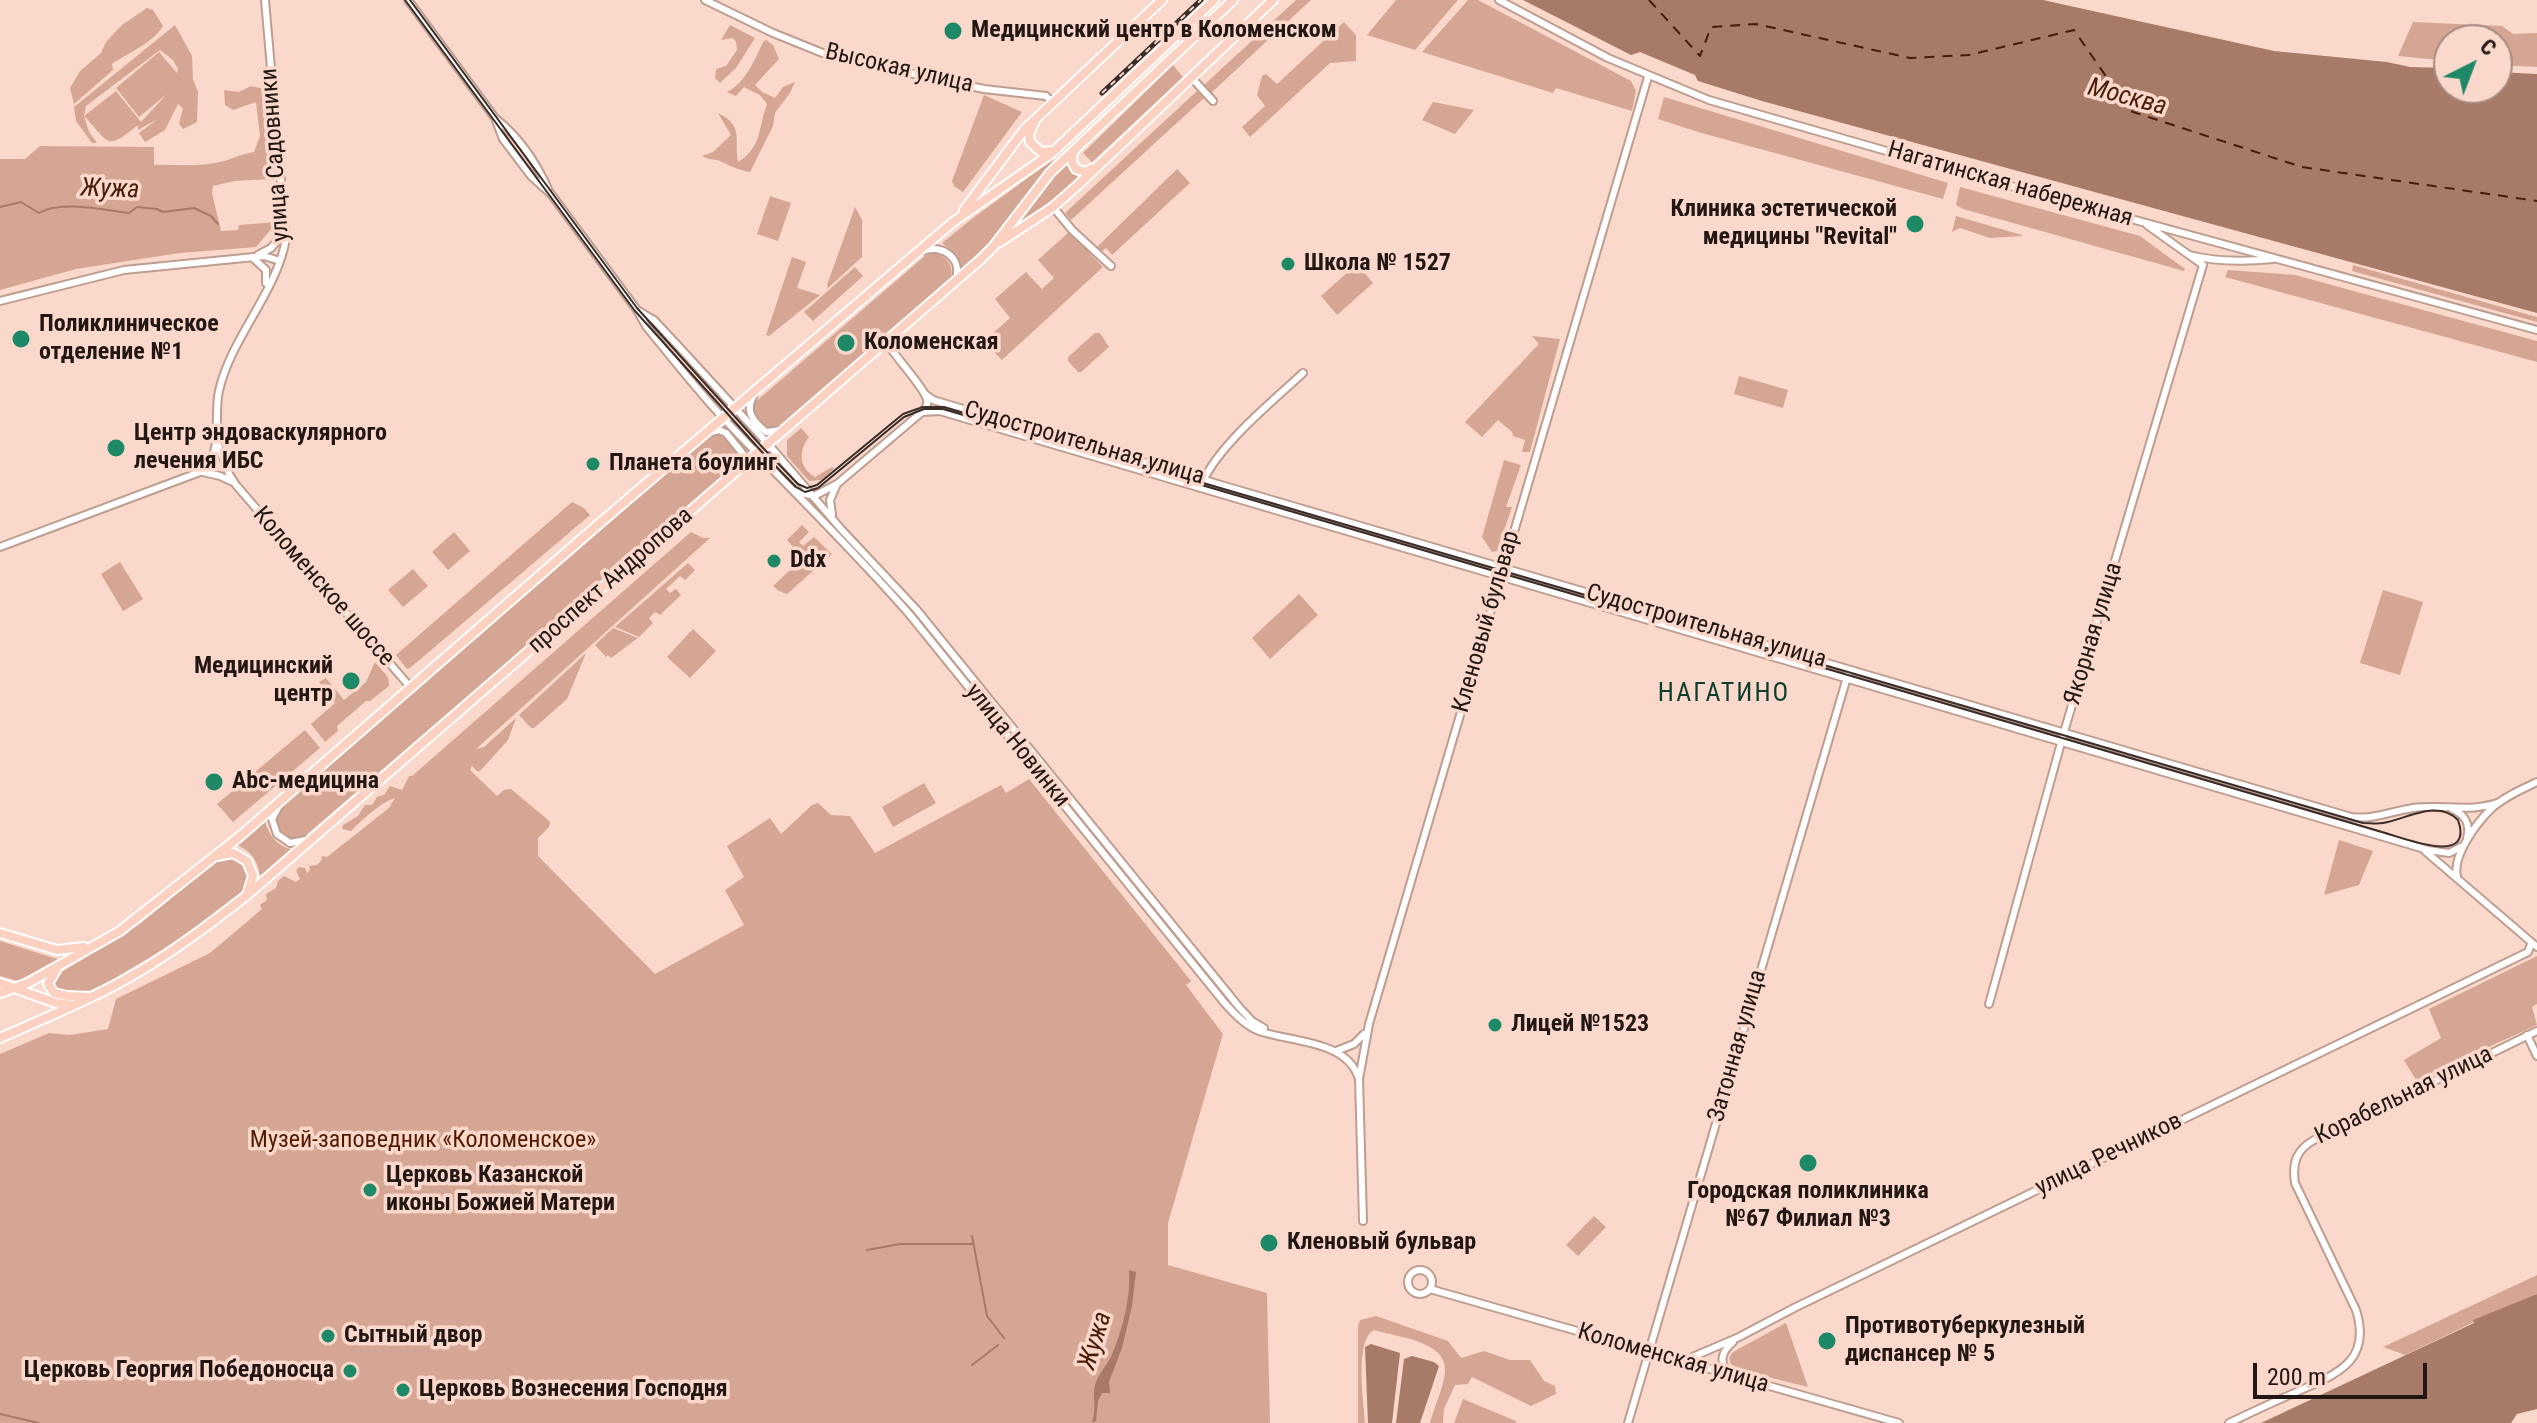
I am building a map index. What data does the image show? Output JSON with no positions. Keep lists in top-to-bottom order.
{
  "streets": {
    "main road": ["проспект Андропова"],
    "street": [
      "Высокая улица",
      "улица Садовники",
      "Нагатинская набережная",
      "Судостроительная улица",
      "Коломенское шоссе",
      "Кленовый бульвар",
      "Якорная улица",
      "улица Новинки",
      "Затонная улица",
      "Корабельная улица",
      "улица Речников",
      "Коломенская улица"
    ]
  },
  "crossings": [
    ["улица Садовники", "Коломенское шоссе"],
    ["Нагатинская набережная", "Кленовый бульвар"],
    ["Судостроительная улица", "Кленовый бульвар"],
    ["Судостроительная улица", "Якорная улица"],
    ["Судостроительная улица", "Затонная улица"],
    ["проспект Андропова", "Коломенское шоссе"],
    ["проспект Андропова", "улица Новинки"],
    ["Затонная улица", "Коломенская улица"],
    ["улица Речников", "Коломенская улица"]
  ],
  "districts": ["НАГАТИНО"],
  "water": ["Москва", "Жужа"],
  "parks": ["Музей-заповедник «Коломенское»"],
  "places": [
    "Медицинский центр в Коломенском",
    "Клиника эстетической медицины \"Revital\"",
    "Школа № 1527",
    "Поликлиническое отделение №1",
    "Коломенская",
    "Центр эндоваскулярного лечения ИБС",
    "Планета боулинг",
    "Ddx",
    "Медицинский центр",
    "Abc-медицина",
    "Лицей №1523",
    "Городская поликлиника №67 Филиал №3",
    "Церковь Казанской иконы Божией Матери",
    "Кленовый бульвар",
    "Сытный двор",
    "Противотуберкулезный диспансер № 5",
    "Церковь Георгия Победоносца",
    "Церковь Вознесения Господня"
  ],
  "scale_bar": "200 m",
  "north": "top right"
}
